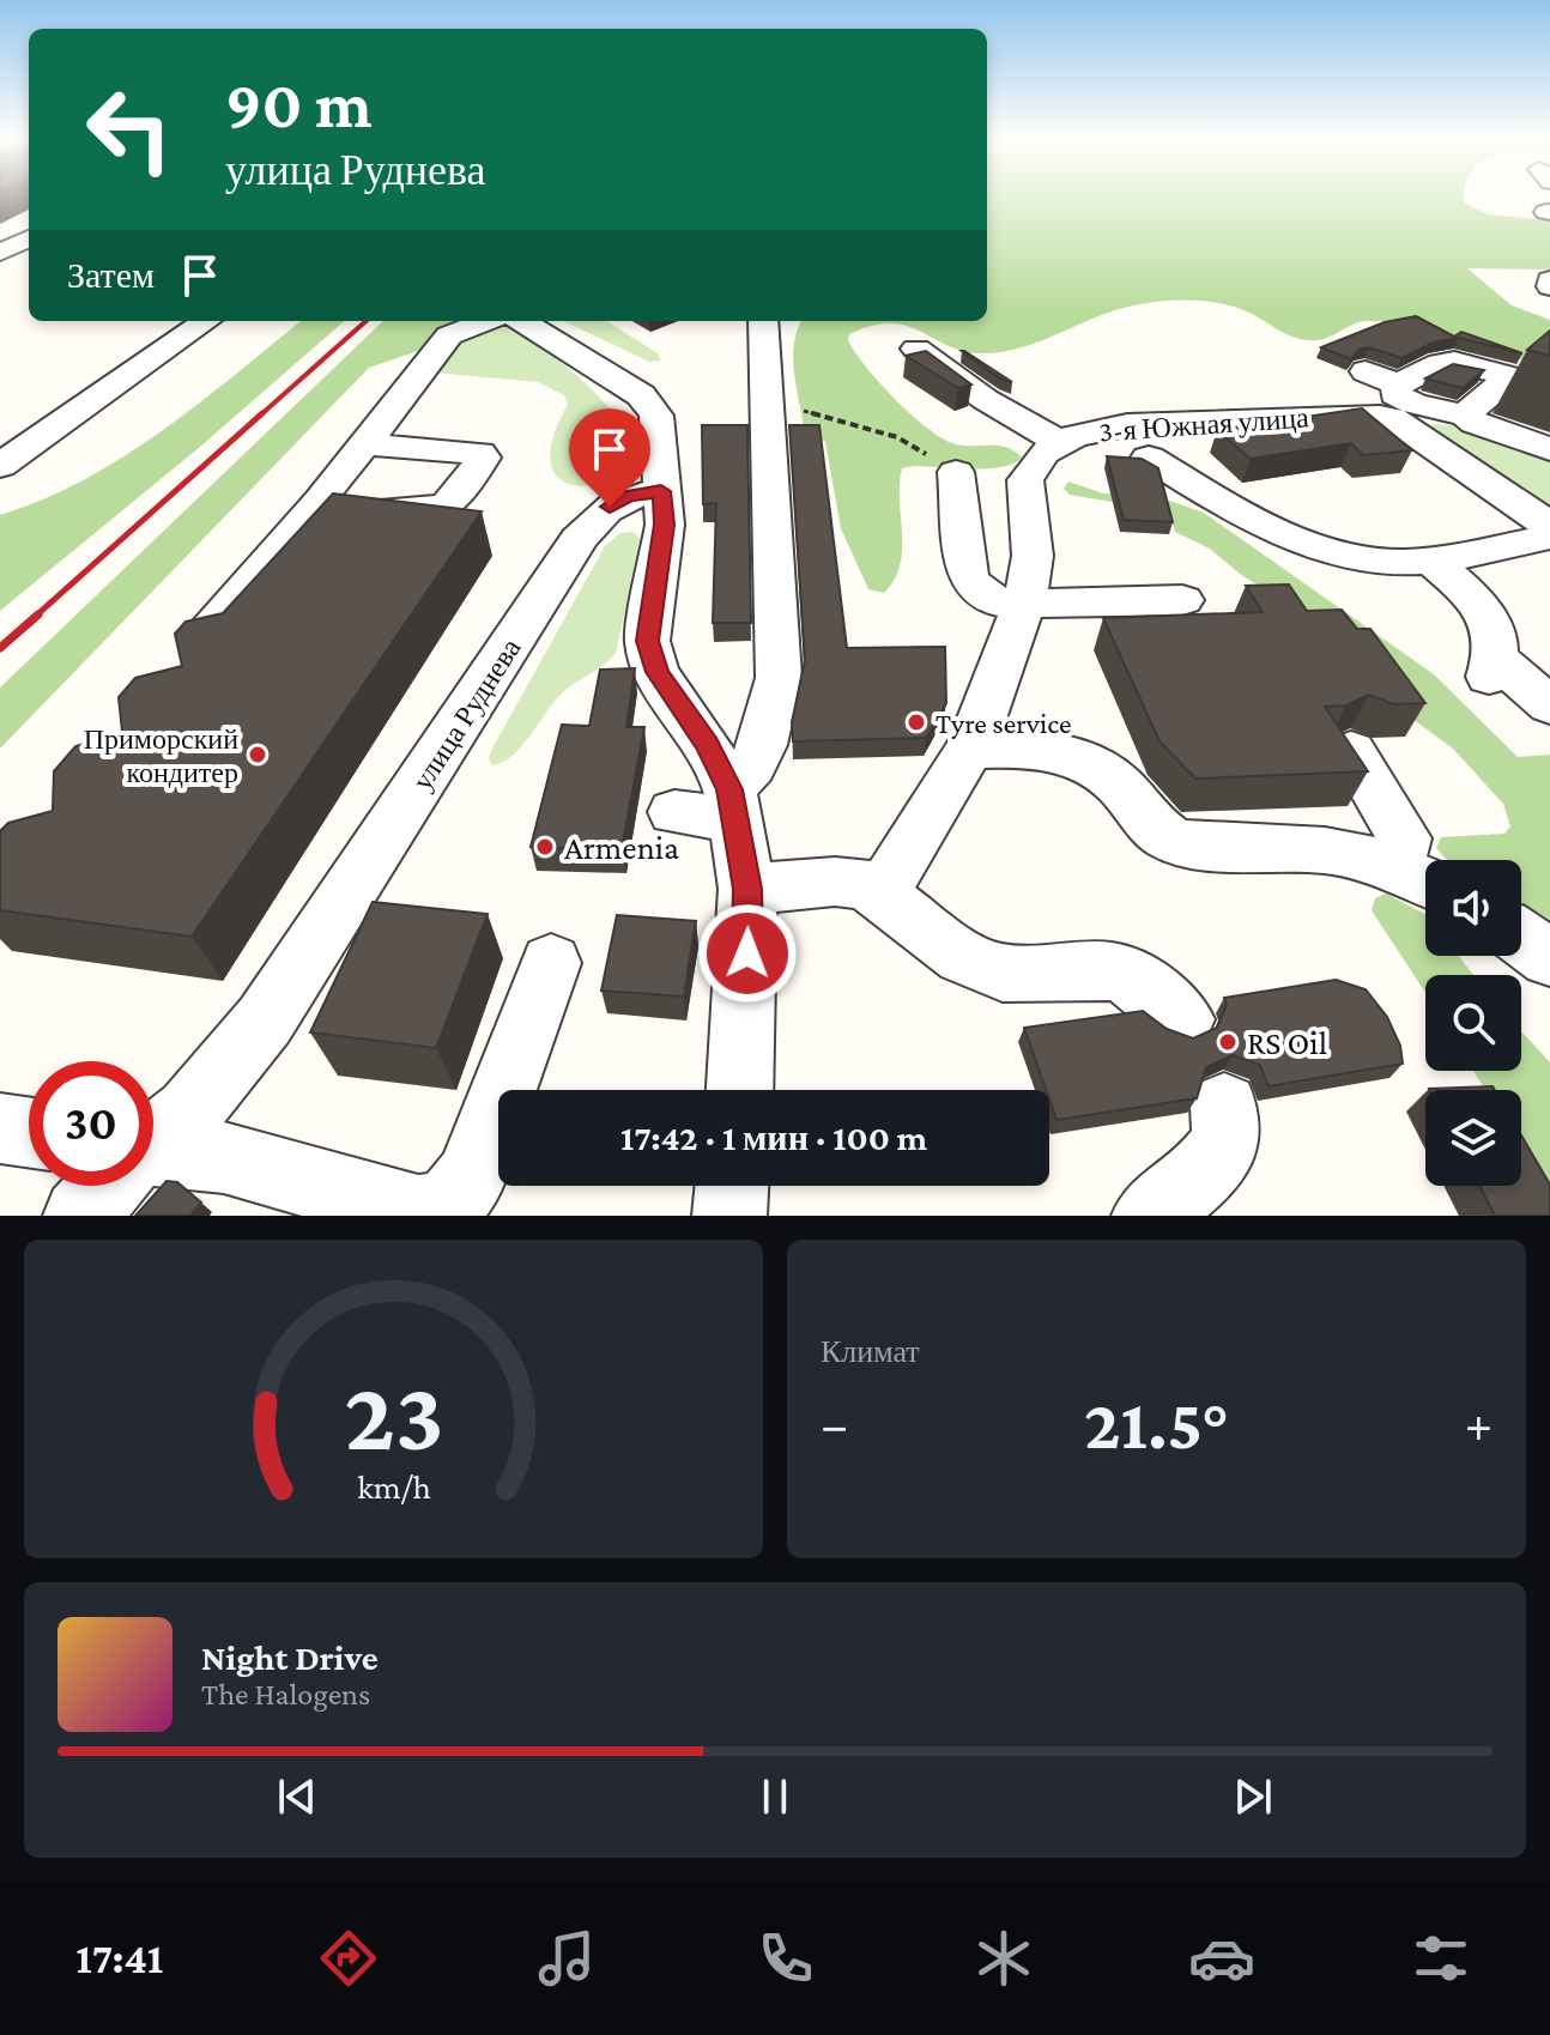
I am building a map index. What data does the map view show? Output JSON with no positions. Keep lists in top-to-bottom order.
{
  "streets": {
    "street": ["3-я Южная улица", "улица Руднева"]
  },
  "places": [
    "Tyre service",
    "Приморский кондитер",
    "Armenia",
    "RS Oil"
  ],
  "page": {
    "turn": ["90 m", "улица Руднева"],
    "then": "Затем",
    "limit": "30",
    "trip": "17:42 · 1 мин · 100 m",
    "tile": "Климат",
    "heat": ["−", "21.5°", "+"],
    "song": ["Night Drive", "The Halogens"],
    "tabs": "17:41",
    "gauge": ["23", "km/h"]
  }
}
